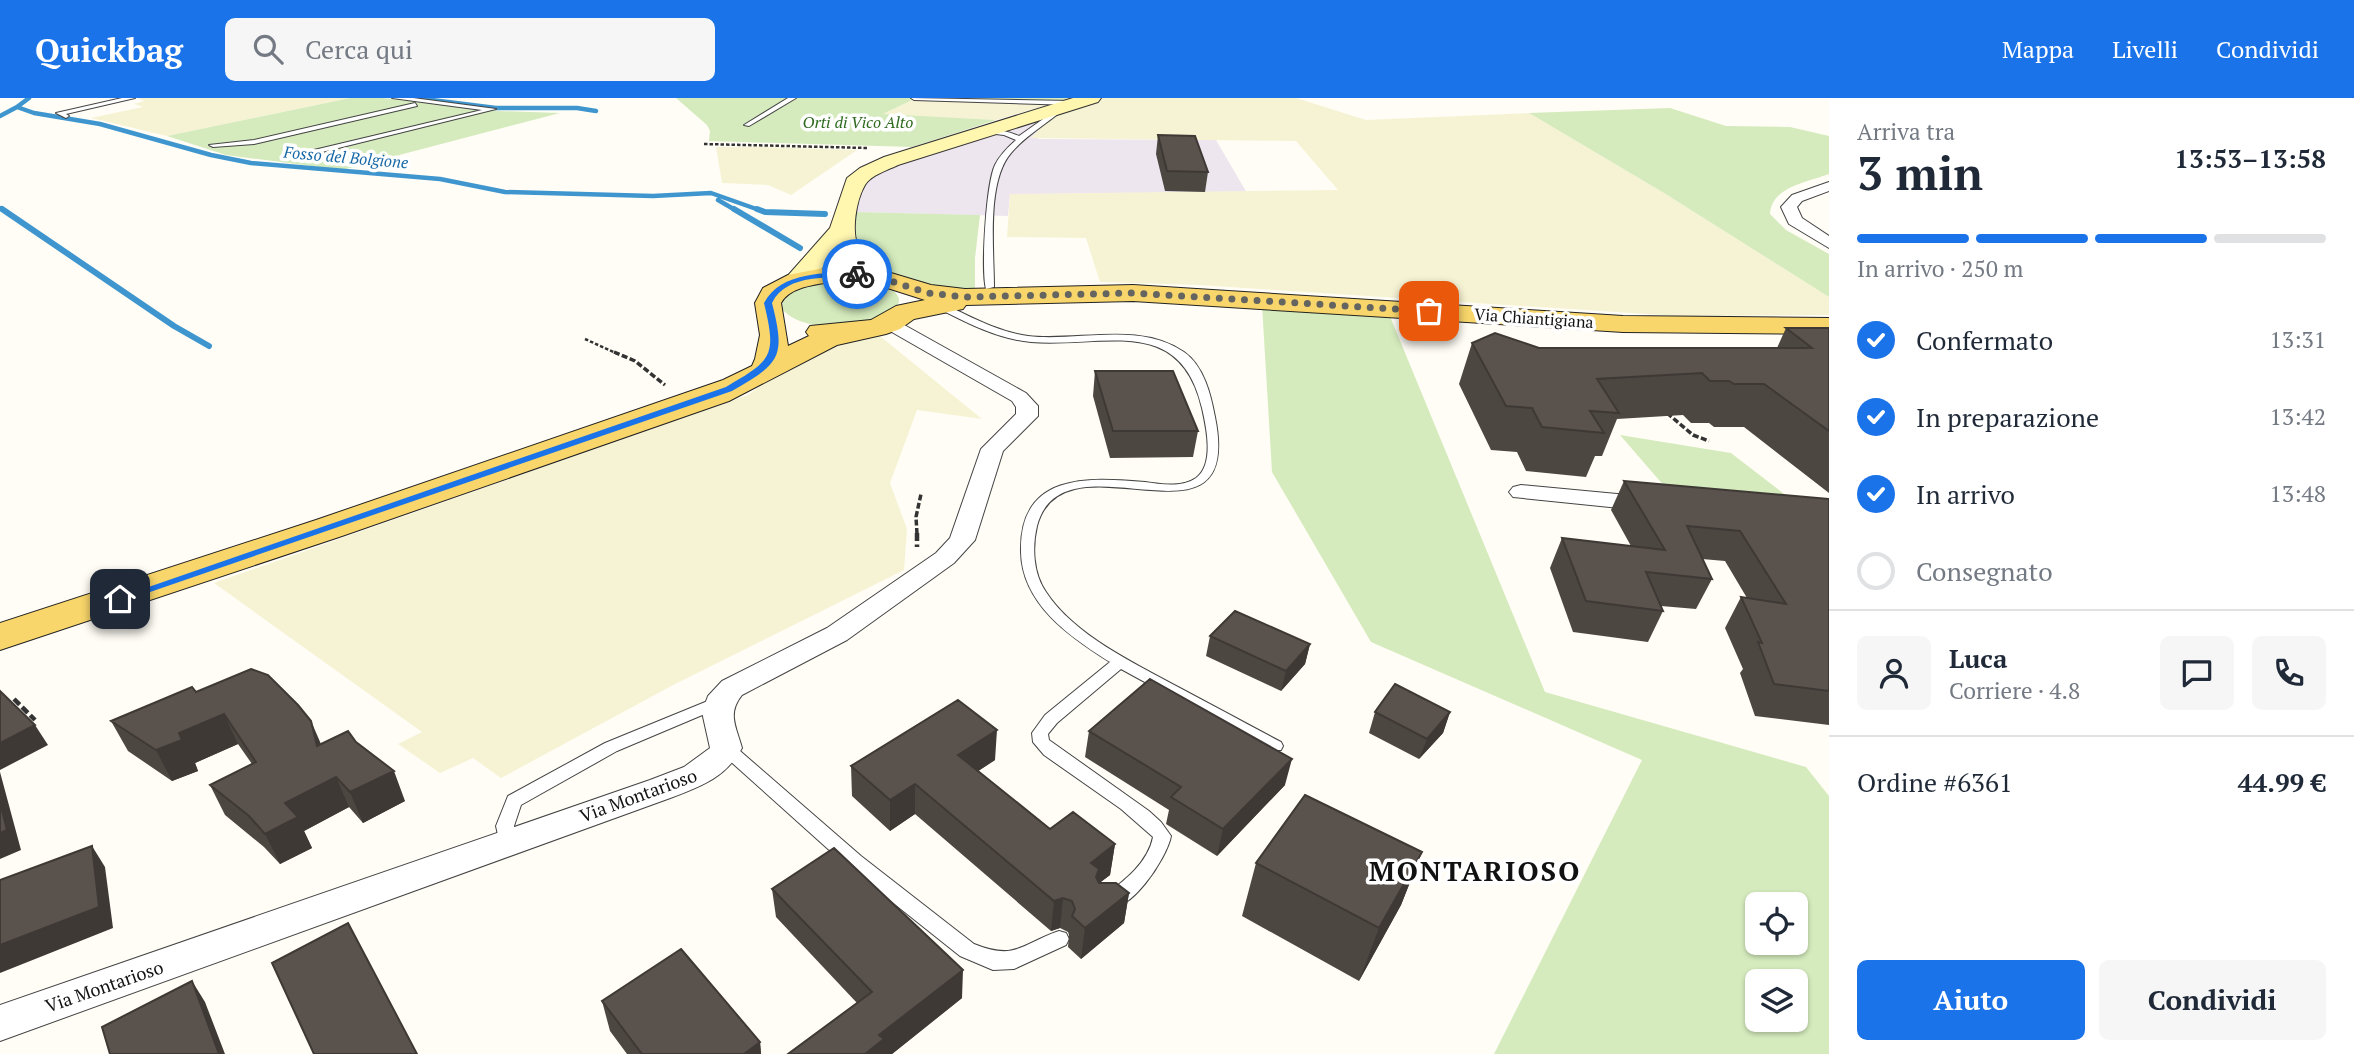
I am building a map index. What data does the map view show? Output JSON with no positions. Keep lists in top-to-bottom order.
{
  "streets": {
    "main road": ["Via Chiantigiana"],
    "street": ["Via Montarioso"]
  },
  "districts": ["MONTARIOSO"],
  "water": ["Fosso del Bolgione"],
  "parks": ["Orti di Vico Alto"],
  "page": {
    "header": "Quickbag",
    "search": "Cerca qui",
    "nav": ["Mappa", "Livelli", "Condividi"],
    "heading": ["3 min", "Arriva tra", "13:53–13:58"],
    "panel": [
      "Luca",
      "Corriere · 4.8",
      "Ordine #6361",
      "44.99 €"
    ],
    "bar": "In arrivo · 250 m",
    "list": [
      ["Confermato", "13:31"],
      ["In preparazione", "13:42"],
      ["In arrivo", "13:48"],
      "Consegnato"
    ],
    "buttons": ["Aiuto", "Condividi"]
  }
}
